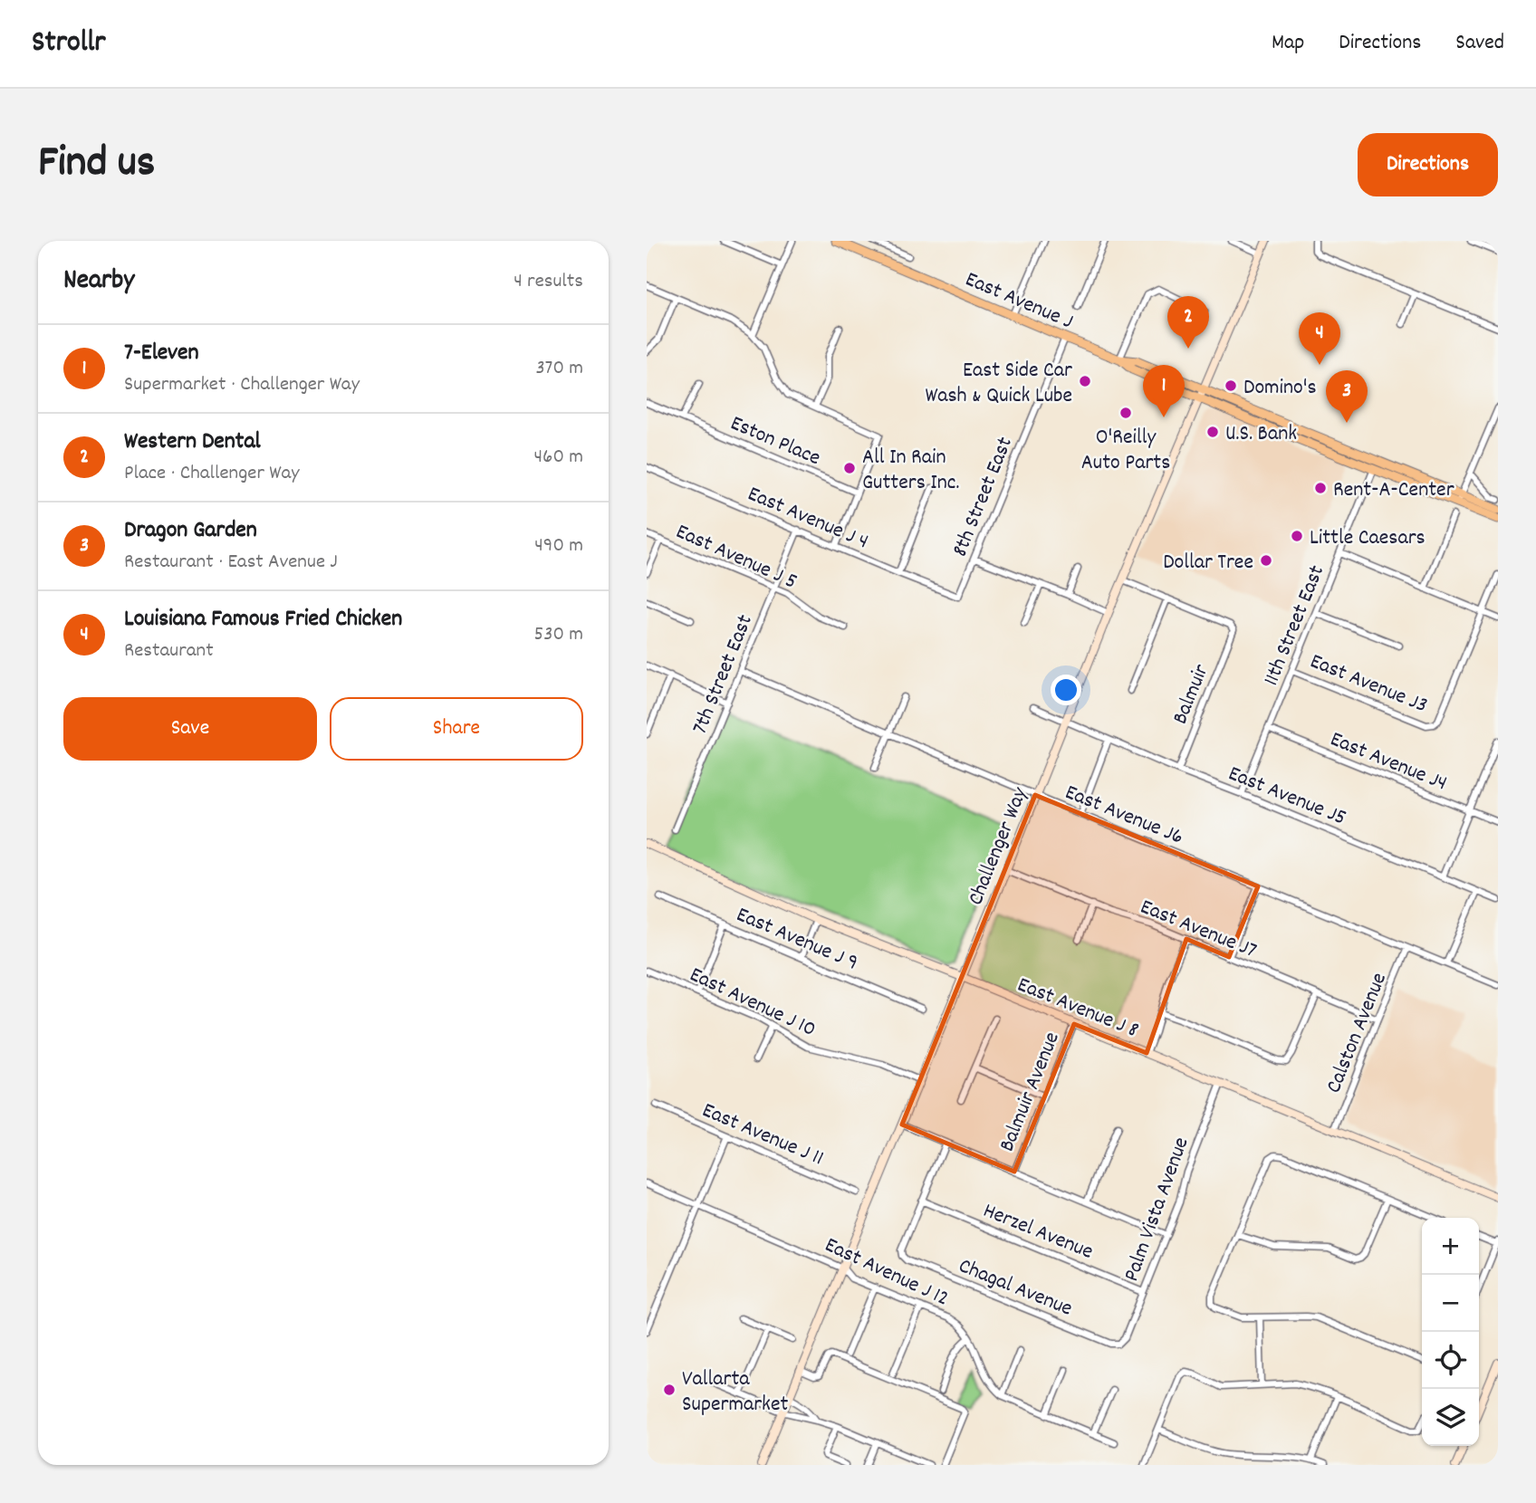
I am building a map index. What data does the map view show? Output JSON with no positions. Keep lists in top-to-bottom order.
{
  "streets": {
    "main road": ["East Avenue J", "Challenger Way", "East Avenue J 8"],
    "street": [
      "Eston Place",
      "8th Street East",
      "East Avenue J 4",
      "East Avenue J 5",
      "11th Street East",
      "7th Street East",
      "East Avenue J3",
      "Balmuir",
      "East Avenue J4",
      "East Avenue J5",
      "East Avenue J6",
      "East Avenue J7",
      "East Avenue J 9",
      "East Avenue J 10",
      "Calston Avenue",
      "Balmuir Avenue",
      "East Avenue J 11",
      "Palm Vista Avenue",
      "Herzel Avenue",
      "East Avenue J 12",
      "Chagal Avenue"
    ]
  },
  "crossings": [
    ["East Avenue J", "8th Street East"],
    ["East Avenue J", "11th Street East"],
    ["East Avenue J", "Challenger Way"],
    ["8th Street East", "East Avenue J 4"],
    ["East Avenue J 4", "7th Street East"],
    ["East Avenue J 5", "7th Street East"],
    ["11th Street East", "East Avenue J3"],
    ["11th Street East", "East Avenue J4"],
    ["11th Street East", "East Avenue J5"],
    ["7th Street East", "East Avenue J6"],
    ["Balmuir", "East Avenue J5"],
    ["East Avenue J5", "Challenger Way"],
    ["East Avenue J6", "Challenger Way"],
    ["East Avenue J6", "Calston Avenue"],
    ["Challenger Way", "East Avenue J7"],
    ["Challenger Way", "East Avenue J 10"],
    ["Challenger Way", "East Avenue J 8"],
    ["Challenger Way", "East Avenue J 12"],
    ["East Avenue J7", "Calston Avenue"],
    ["East Avenue J 8", "Calston Avenue"],
    ["East Avenue J 8", "Balmuir Avenue"],
    ["East Avenue J 8", "Palm Vista Avenue"],
    ["Palm Vista Avenue", "Herzel Avenue"],
    ["Palm Vista Avenue", "Chagal Avenue"],
    ["Herzel Avenue", "Chagal Avenue"]
  ],
  "places": [
    "East Side Car Wash & Quick Lube",
    "Domino's",
    "O'Reilly Auto Parts",
    "U.S. Bank",
    "All In Rain Gutters Inc.",
    "Rent-A-Center",
    "Little Caesars",
    "Dollar Tree",
    "Vallarta Supermarket"
  ],
  "page": {
    "header": "Strollr",
    "nav": ["Map", "Directions", "Saved"],
    "title": "Find us",
    "buttons": [
      "Directions",
      ["Save", "Share"]
    ],
    "heading": ["Nearby", "4 results"],
    "pins": [
      "2",
      "4",
      "1",
      "3"
    ],
    "list": [
      {
        "mark": "1",
        "name": "7-Eleven",
        "note": "Supermarket · Challenger Way",
        "value": "370 m"
      },
      {
        "mark": "2",
        "name": "Western Dental",
        "note": "Place · Challenger Way",
        "value": "460 m"
      },
      {
        "mark": "3",
        "name": "Dragon Garden",
        "note": "Restaurant · East Avenue J",
        "value": "490 m"
      },
      {
        "mark": "4",
        "name": "Louisiana Famous Fried Chicken",
        "note": "Restaurant",
        "value": "530 m"
      }
    ],
    "map_buttons": ["+", "−"]
  }
}
